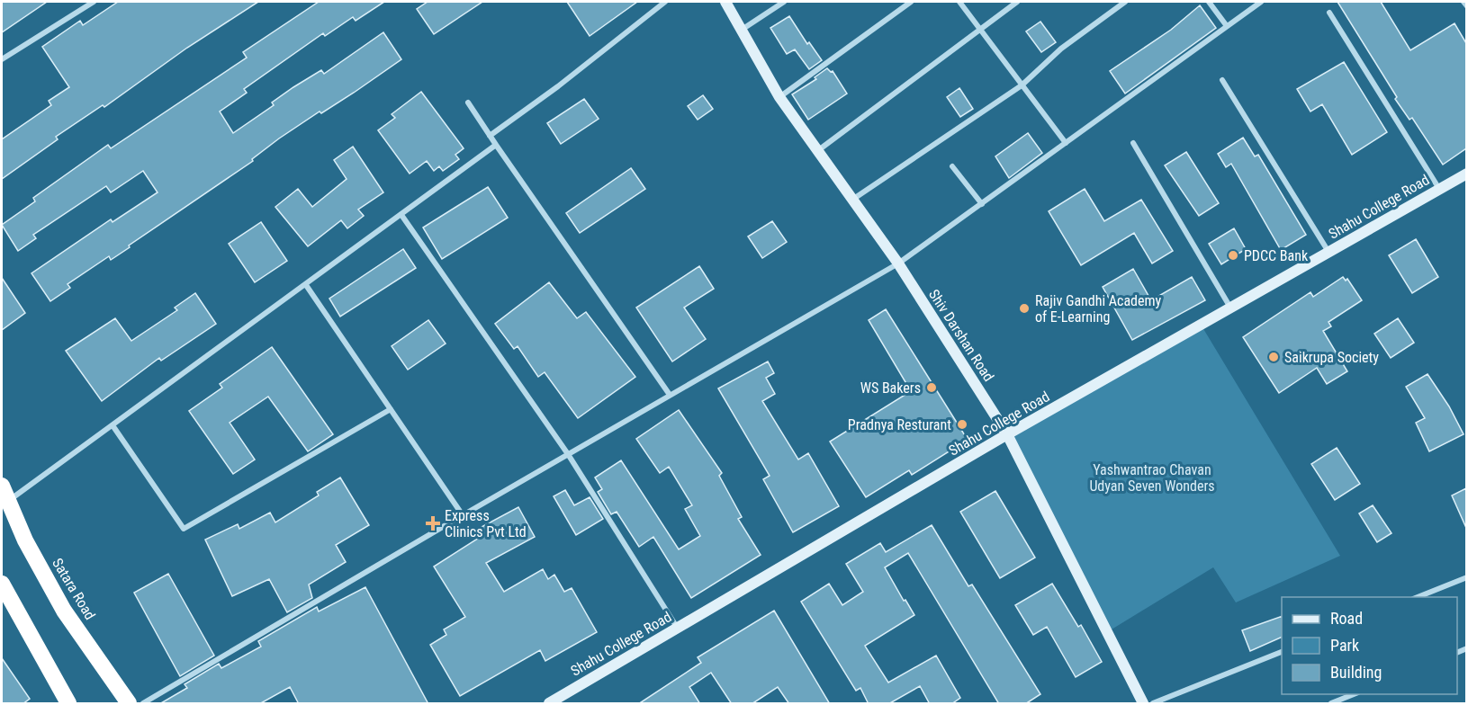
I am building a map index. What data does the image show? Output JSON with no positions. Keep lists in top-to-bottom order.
{
  "streets": {
    "highway": ["Satara Road"],
    "street": ["Shahu College Road", "Shiv Darshan Road"]
  },
  "crossings": [
    ["Shahu College Road", "Shiv Darshan Road"]
  ],
  "parks": ["Yashwantrao Chavan Udyan Seven Wonders"],
  "places": {
    "other": [
      "PDCC Bank",
      "Rajiv Gandhi Academy of E-Learning",
      "Saikrupa Society",
      "WS Bakers",
      "Pradnya Resturant"
    ],
    "health": ["Express Clinics Pvt Ltd"]
  },
  "legend": ["Road", "Park", "Building"]
}
